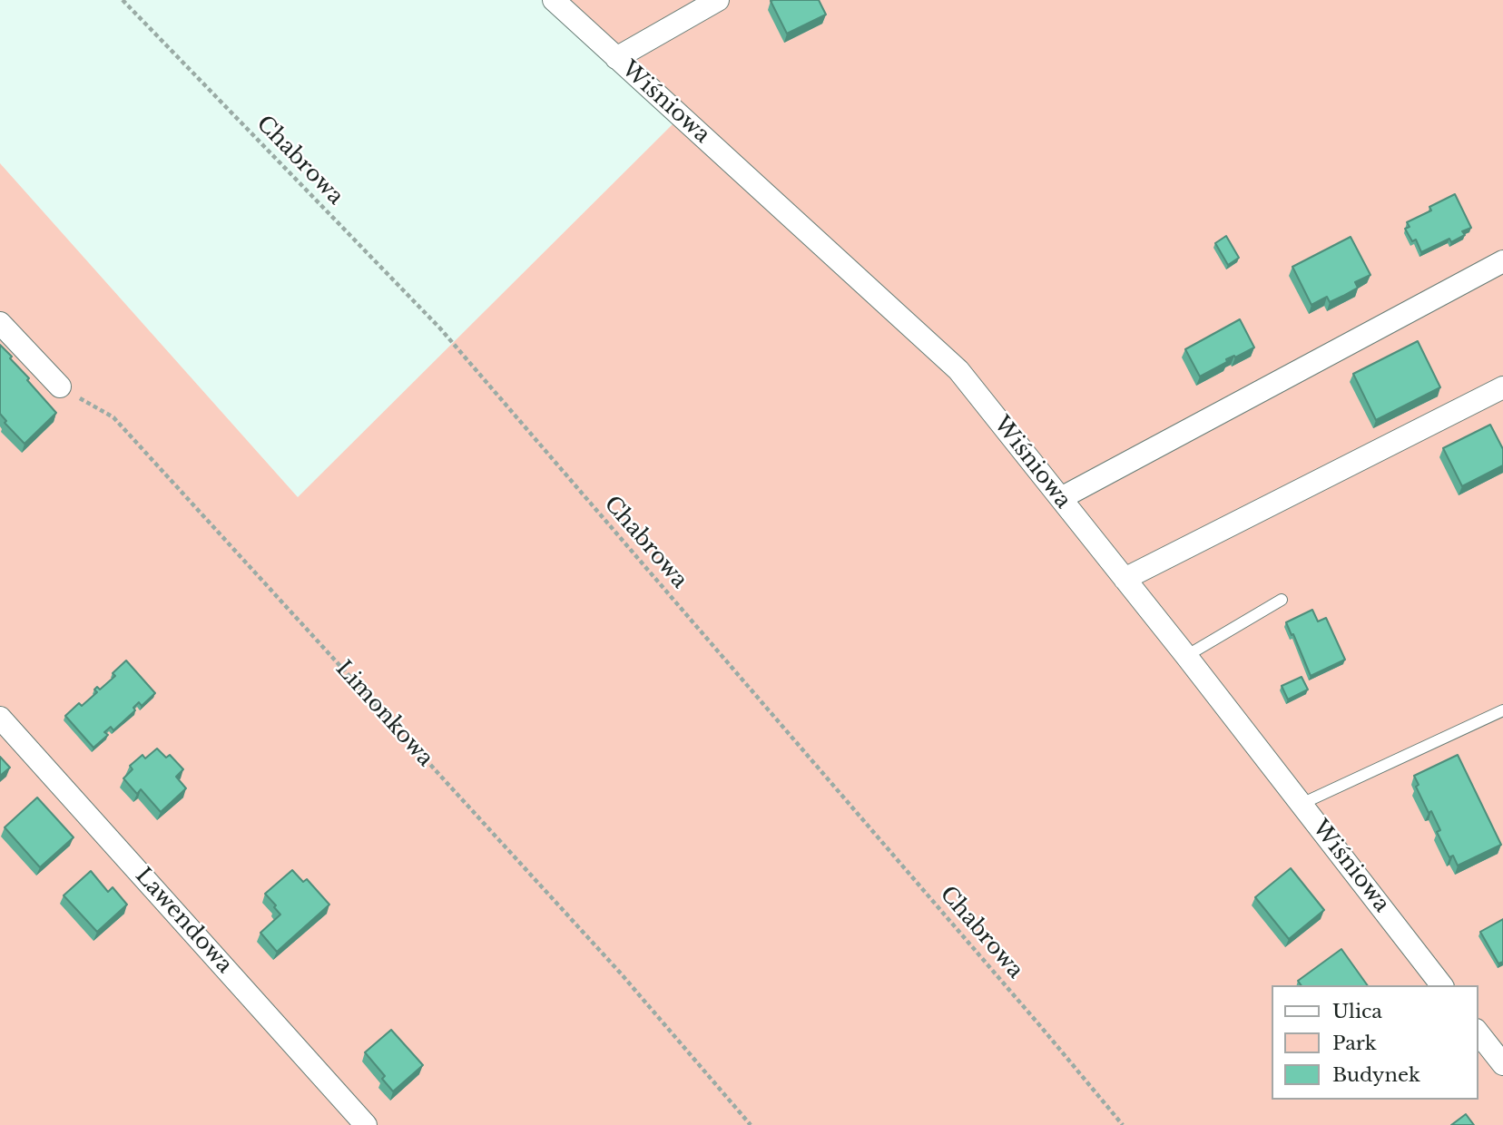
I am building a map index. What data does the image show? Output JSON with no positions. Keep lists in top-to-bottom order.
{
  "streets": {
    "street": ["Wiśniowa", "Lawendowa"],
    "path": ["Chabrowa", "Limonkowa"]
  },
  "legend": ["Ulica", "Park", "Budynek"]
}
